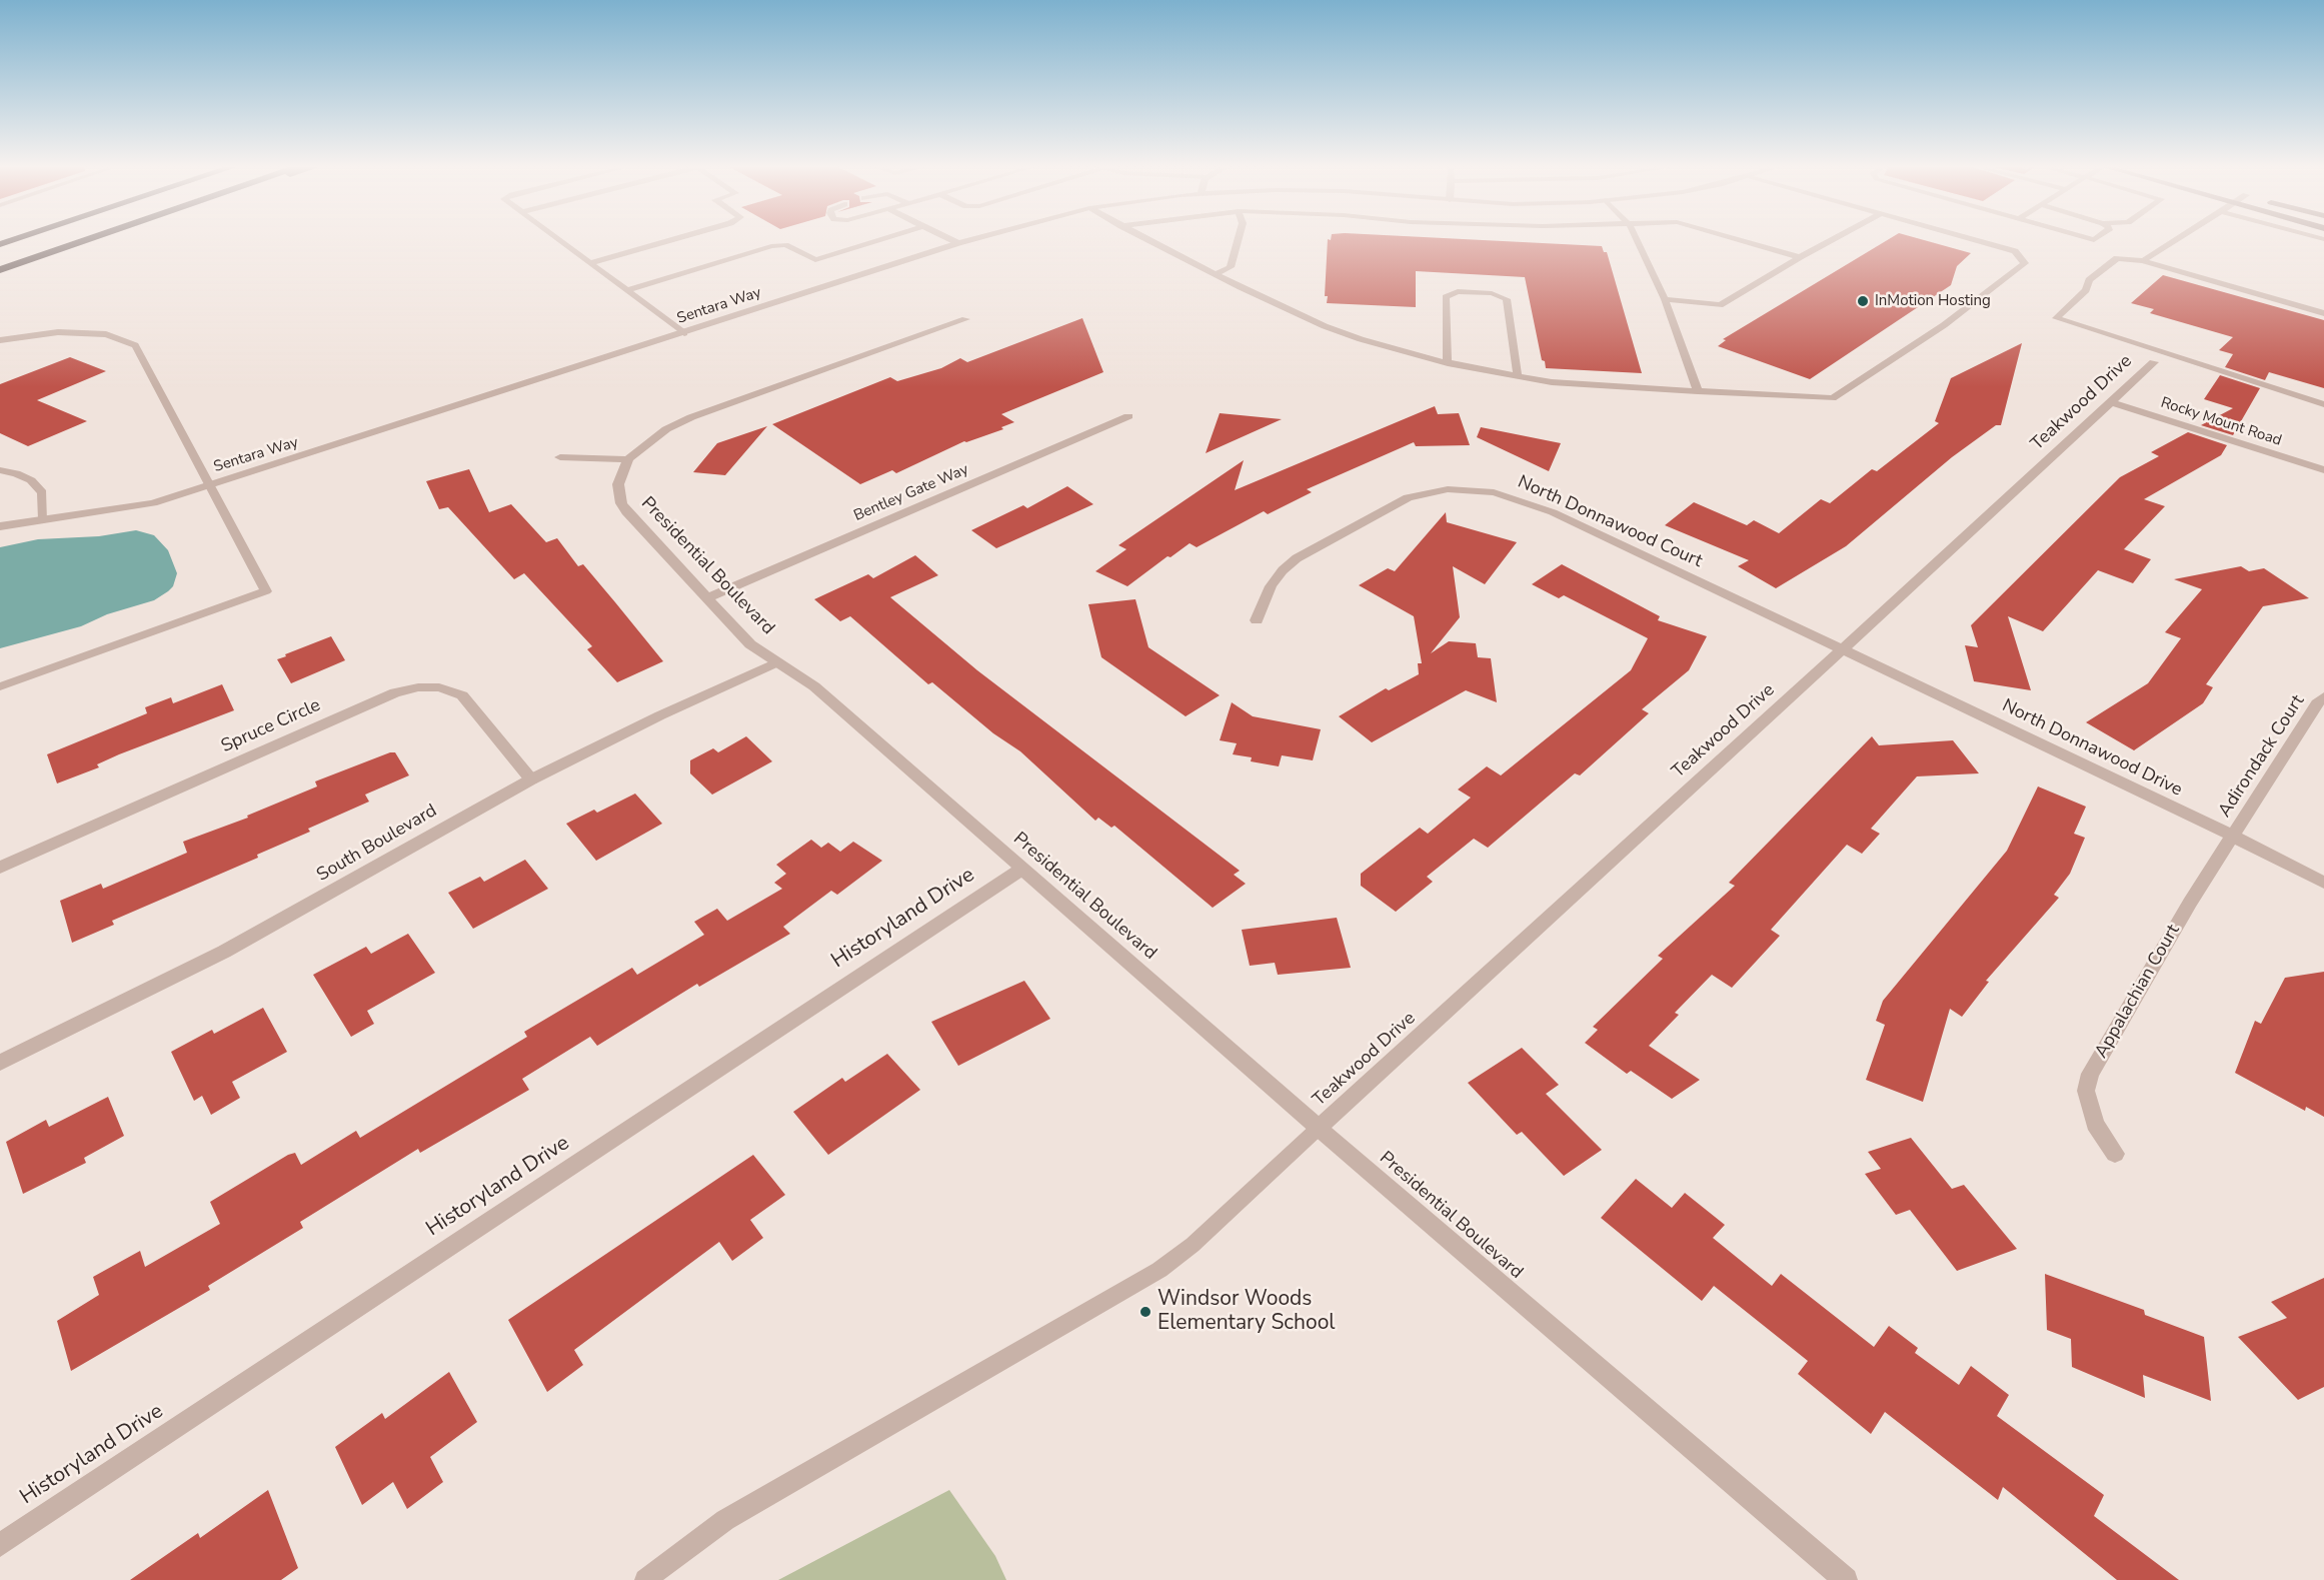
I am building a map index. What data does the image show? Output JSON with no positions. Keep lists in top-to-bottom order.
{
  "streets": {
    "street": [
      "Sentara Way",
      "Teakwood Drive",
      "Rocky Mount Road",
      "Bentley Gate Way",
      "North Donnawood Court",
      "Presidential Boulevard",
      "Spruce Circle",
      "North Donnawood Drive",
      "Adirondack Court",
      "South Boulevard",
      "Historyland Drive",
      "Appalachian Court"
    ]
  },
  "crossings": [
    ["Teakwood Drive", "Rocky Mount Road"],
    ["Teakwood Drive", "North Donnawood Court"],
    ["Teakwood Drive", "Presidential Boulevard"],
    ["Teakwood Drive", "North Donnawood Drive"],
    ["Bentley Gate Way", "Presidential Boulevard"],
    ["North Donnawood Court", "North Donnawood Drive"],
    ["Presidential Boulevard", "South Boulevard"],
    ["Presidential Boulevard", "Historyland Drive"],
    ["Spruce Circle", "South Boulevard"],
    ["North Donnawood Drive", "Adirondack Court"],
    ["North Donnawood Drive", "Appalachian Court"],
    ["Adirondack Court", "Appalachian Court"]
  ],
  "places": ["InMotion Hosting", "Windsor Woods Elementary School"]
}
